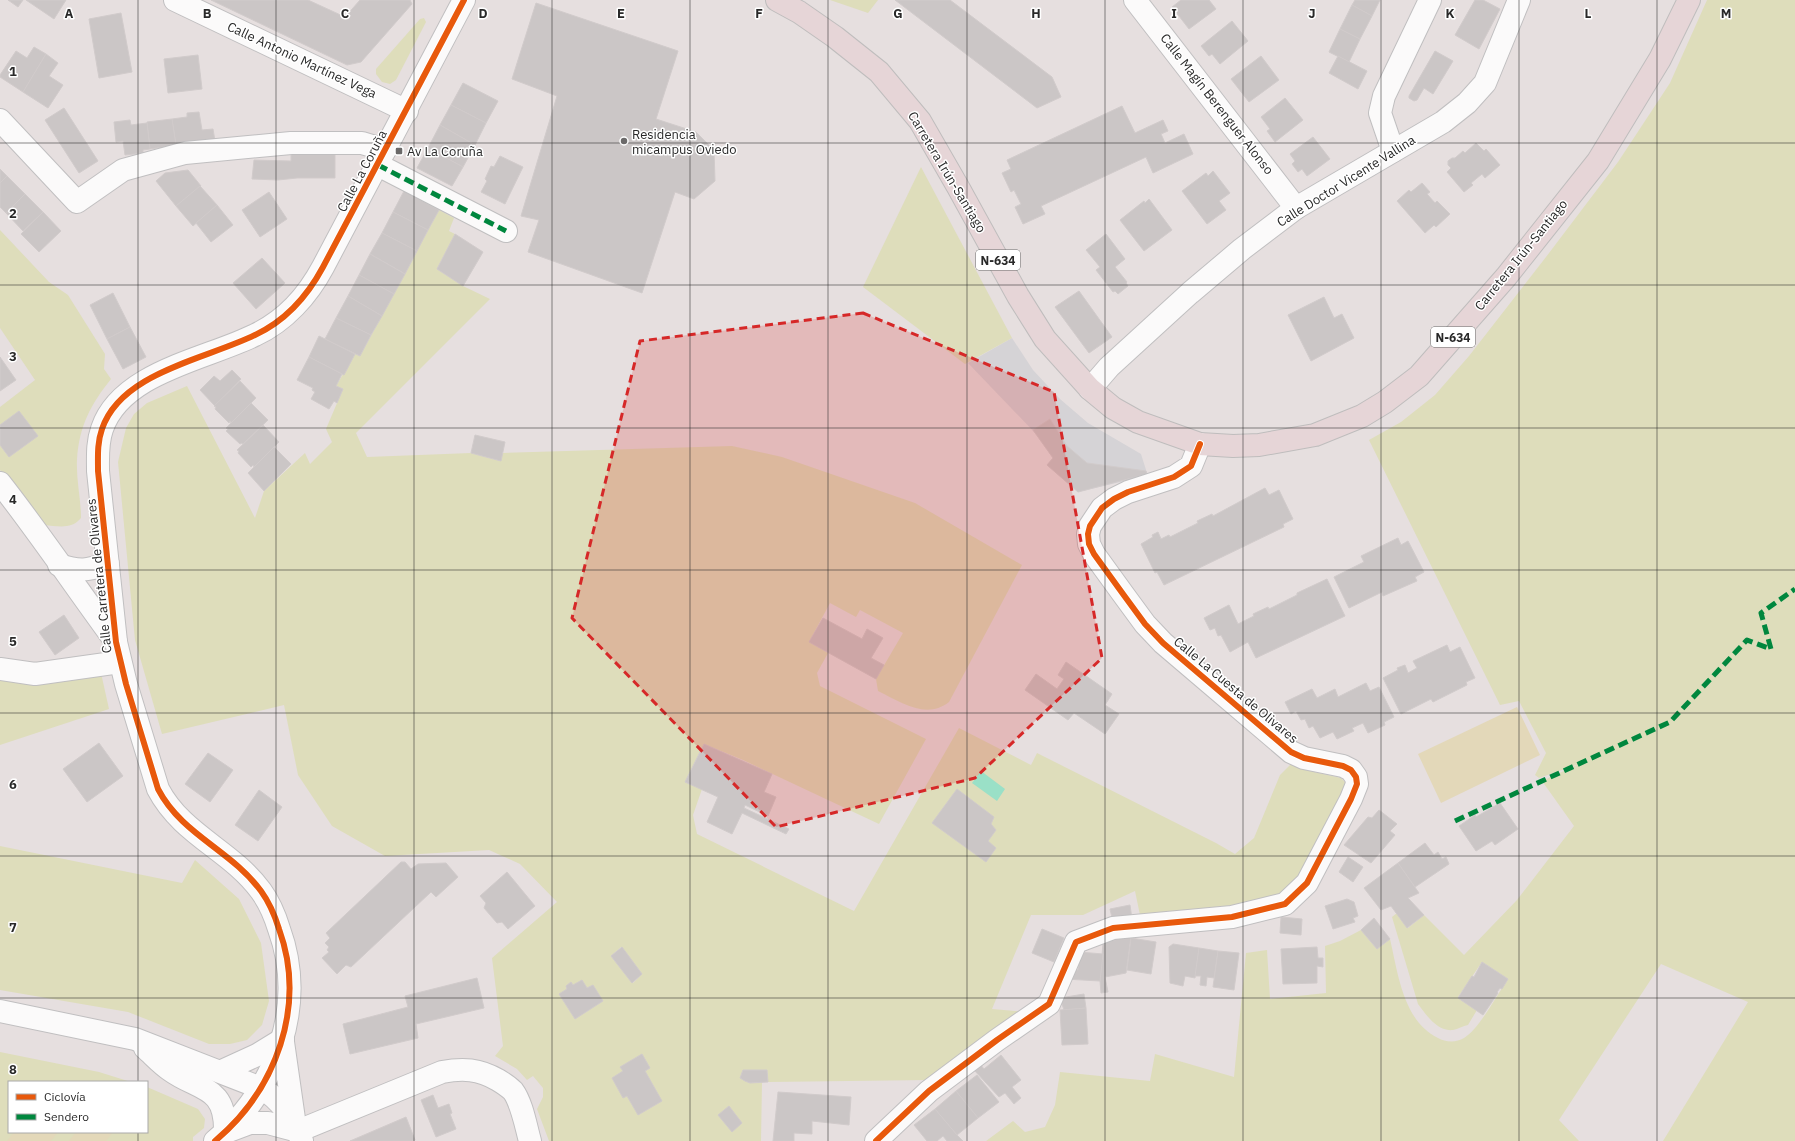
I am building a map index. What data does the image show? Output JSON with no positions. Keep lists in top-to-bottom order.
{
  "streets": {
    "highway": ["Carretera Irún-Santiago", "N-634"],
    "street": [
      "Calle Antonio Martínez Vega",
      "Calle Magín Berenguer Alonso",
      "Calle La Coruña",
      "Calle Doctor Vicente Vallina",
      "Calle Carretera de Olivares",
      "Calle La Cuesta de Olivares"
    ]
  },
  "crossings": [
    ["Calle Antonio Martínez Vega", "Calle La Coruña"],
    ["Calle Magín Berenguer Alonso", "Calle Doctor Vicente Vallina"],
    ["Calle La Coruña", "Calle Carretera de Olivares"],
    ["Carretera Irún-Santiago", "Calle Doctor Vicente Vallina"],
    ["Carretera Irún-Santiago", "Calle La Cuesta de Olivares"]
  ],
  "places": {
    "other": ["Residencia micampus Oviedo"],
    "transit": ["Av La Coruña"]
  },
  "legend": ["Ciclovía", "Sendero"],
  "grid": {
    "columns": [
      "A",
      "B",
      "C",
      "D",
      "E",
      "F",
      "G",
      "H",
      "I",
      "J",
      "K",
      "L",
      "M"
    ],
    "rows": [
      "1",
      "2",
      "3",
      "4",
      "5",
      "6",
      "7",
      "8"
    ]
  }
}
